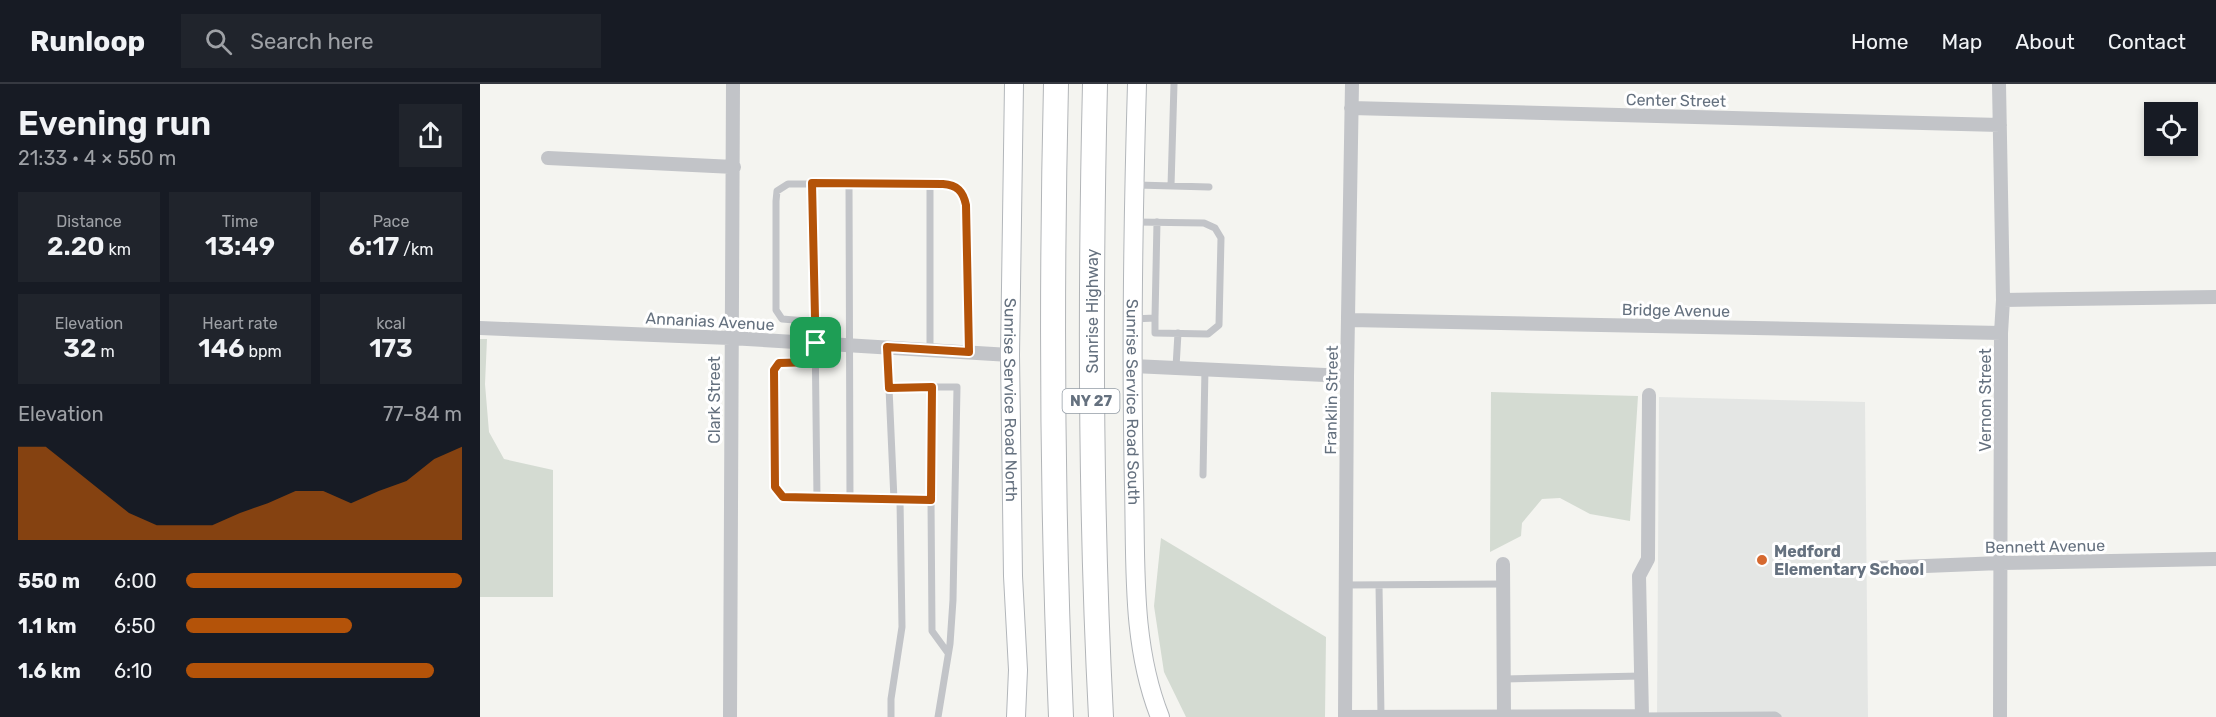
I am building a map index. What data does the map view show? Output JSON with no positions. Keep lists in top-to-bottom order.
{
  "streets": {
    "highway": ["Sunrise Highway", "NY 27"],
    "main road": ["Sunrise Service Road North", "Sunrise Service Road South"],
    "street": [
      "Center Street",
      "Bridge Avenue",
      "Annanias Avenue",
      "Clark Street",
      "Franklin Street",
      "Vernon Street",
      "Bennett Avenue"
    ]
  },
  "crossings": [
    ["Center Street", "Franklin Street"],
    ["Center Street", "Vernon Street"],
    ["Bridge Avenue", "Franklin Street"],
    ["Bridge Avenue", "Vernon Street"],
    ["Annanias Avenue", "Clark Street"],
    ["Annanias Avenue", "Sunrise Service Road North"],
    ["Vernon Street", "Bennett Avenue"]
  ],
  "places": ["Medford Elementary School"],
  "page": {
    "header": "Runloop",
    "search": "Search here",
    "nav": [
      "Home",
      "Map",
      "About",
      "Contact"
    ],
    "heading": ["Evening run", "21:33 · 4 × 550 m"],
    "stats": [
      ["Distance", "2.20 km"],
      ["Time", "13:49"],
      ["Pace", "6:17 /km"],
      ["Elevation", "32 m"],
      ["Heart rate", "146 bpm"],
      ["kcal", "173"]
    ],
    "chart": ["Elevation", "77–84 m"],
    "list": [
      {
        "name": "550 m",
        "note": "6:00"
      },
      {
        "name": "1.1 km",
        "note": "6:50"
      },
      {
        "name": "1.6 km",
        "note": "6:10"
      }
    ]
  }
}
